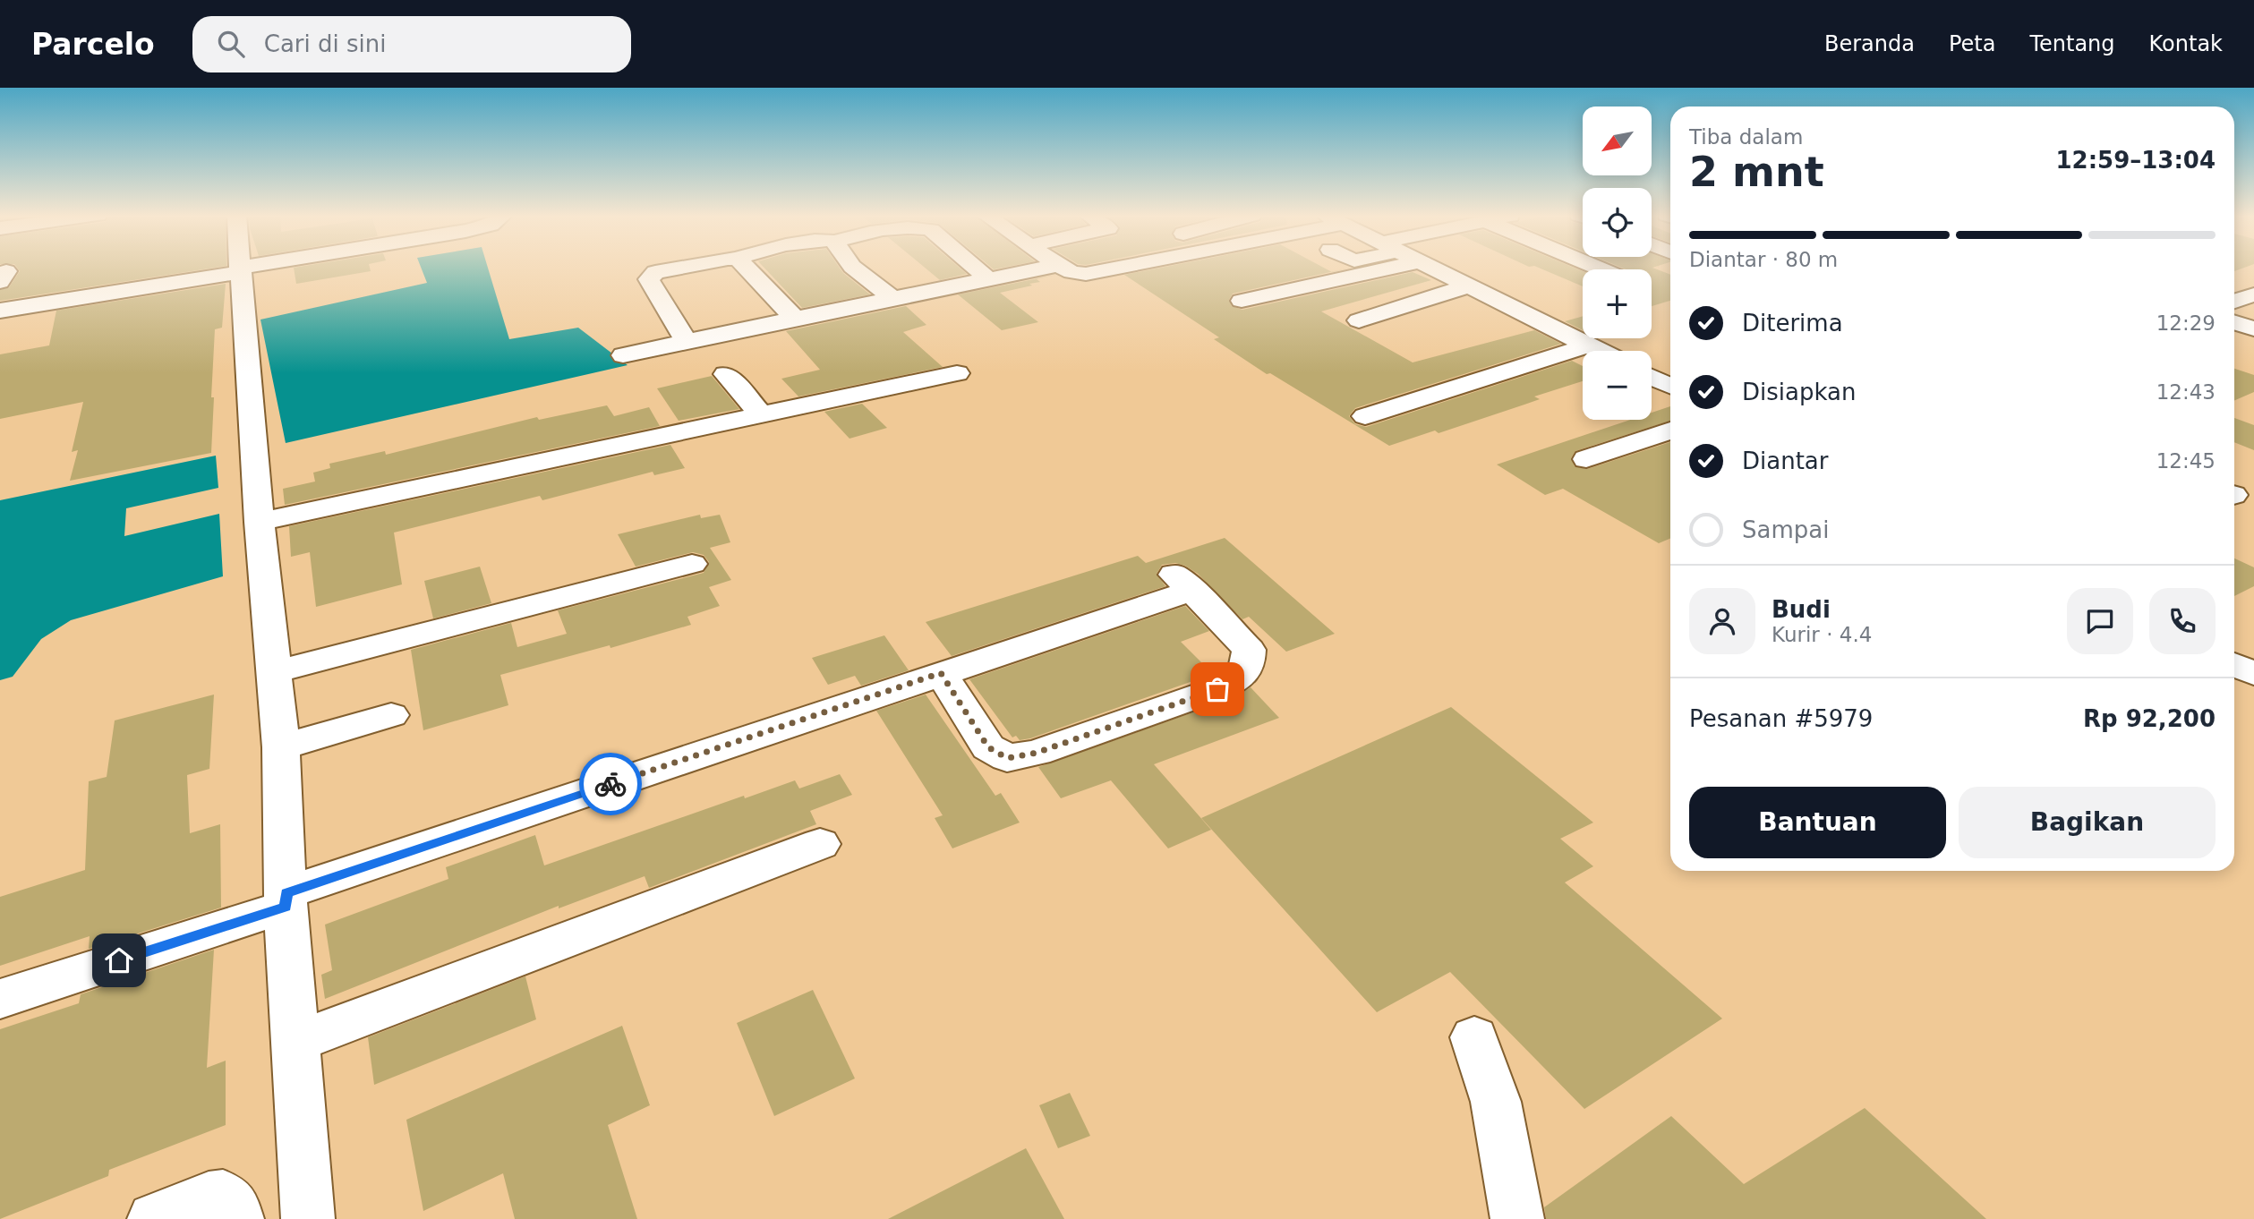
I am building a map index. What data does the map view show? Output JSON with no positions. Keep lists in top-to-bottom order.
{
  "north": "bottom left",
  "page": {
    "header": "Parcelo",
    "search": "Cari di sini",
    "nav": [
      "Beranda",
      "Peta",
      "Tentang",
      "Kontak"
    ],
    "map_buttons": ["+", "−"],
    "heading": ["2 mnt", "Tiba dalam", "12:59–13:04"],
    "panel": [
      "Budi",
      "Kurir · 4.4",
      "Pesanan #5979",
      "Rp 92,200"
    ],
    "bar": "Diantar · 80 m",
    "list": [
      ["Diterima", "12:29"],
      ["Disiapkan", "12:43"],
      ["Diantar", "12:45"],
      "Sampai"
    ],
    "buttons": ["Bantuan", "Bagikan"]
  }
}
